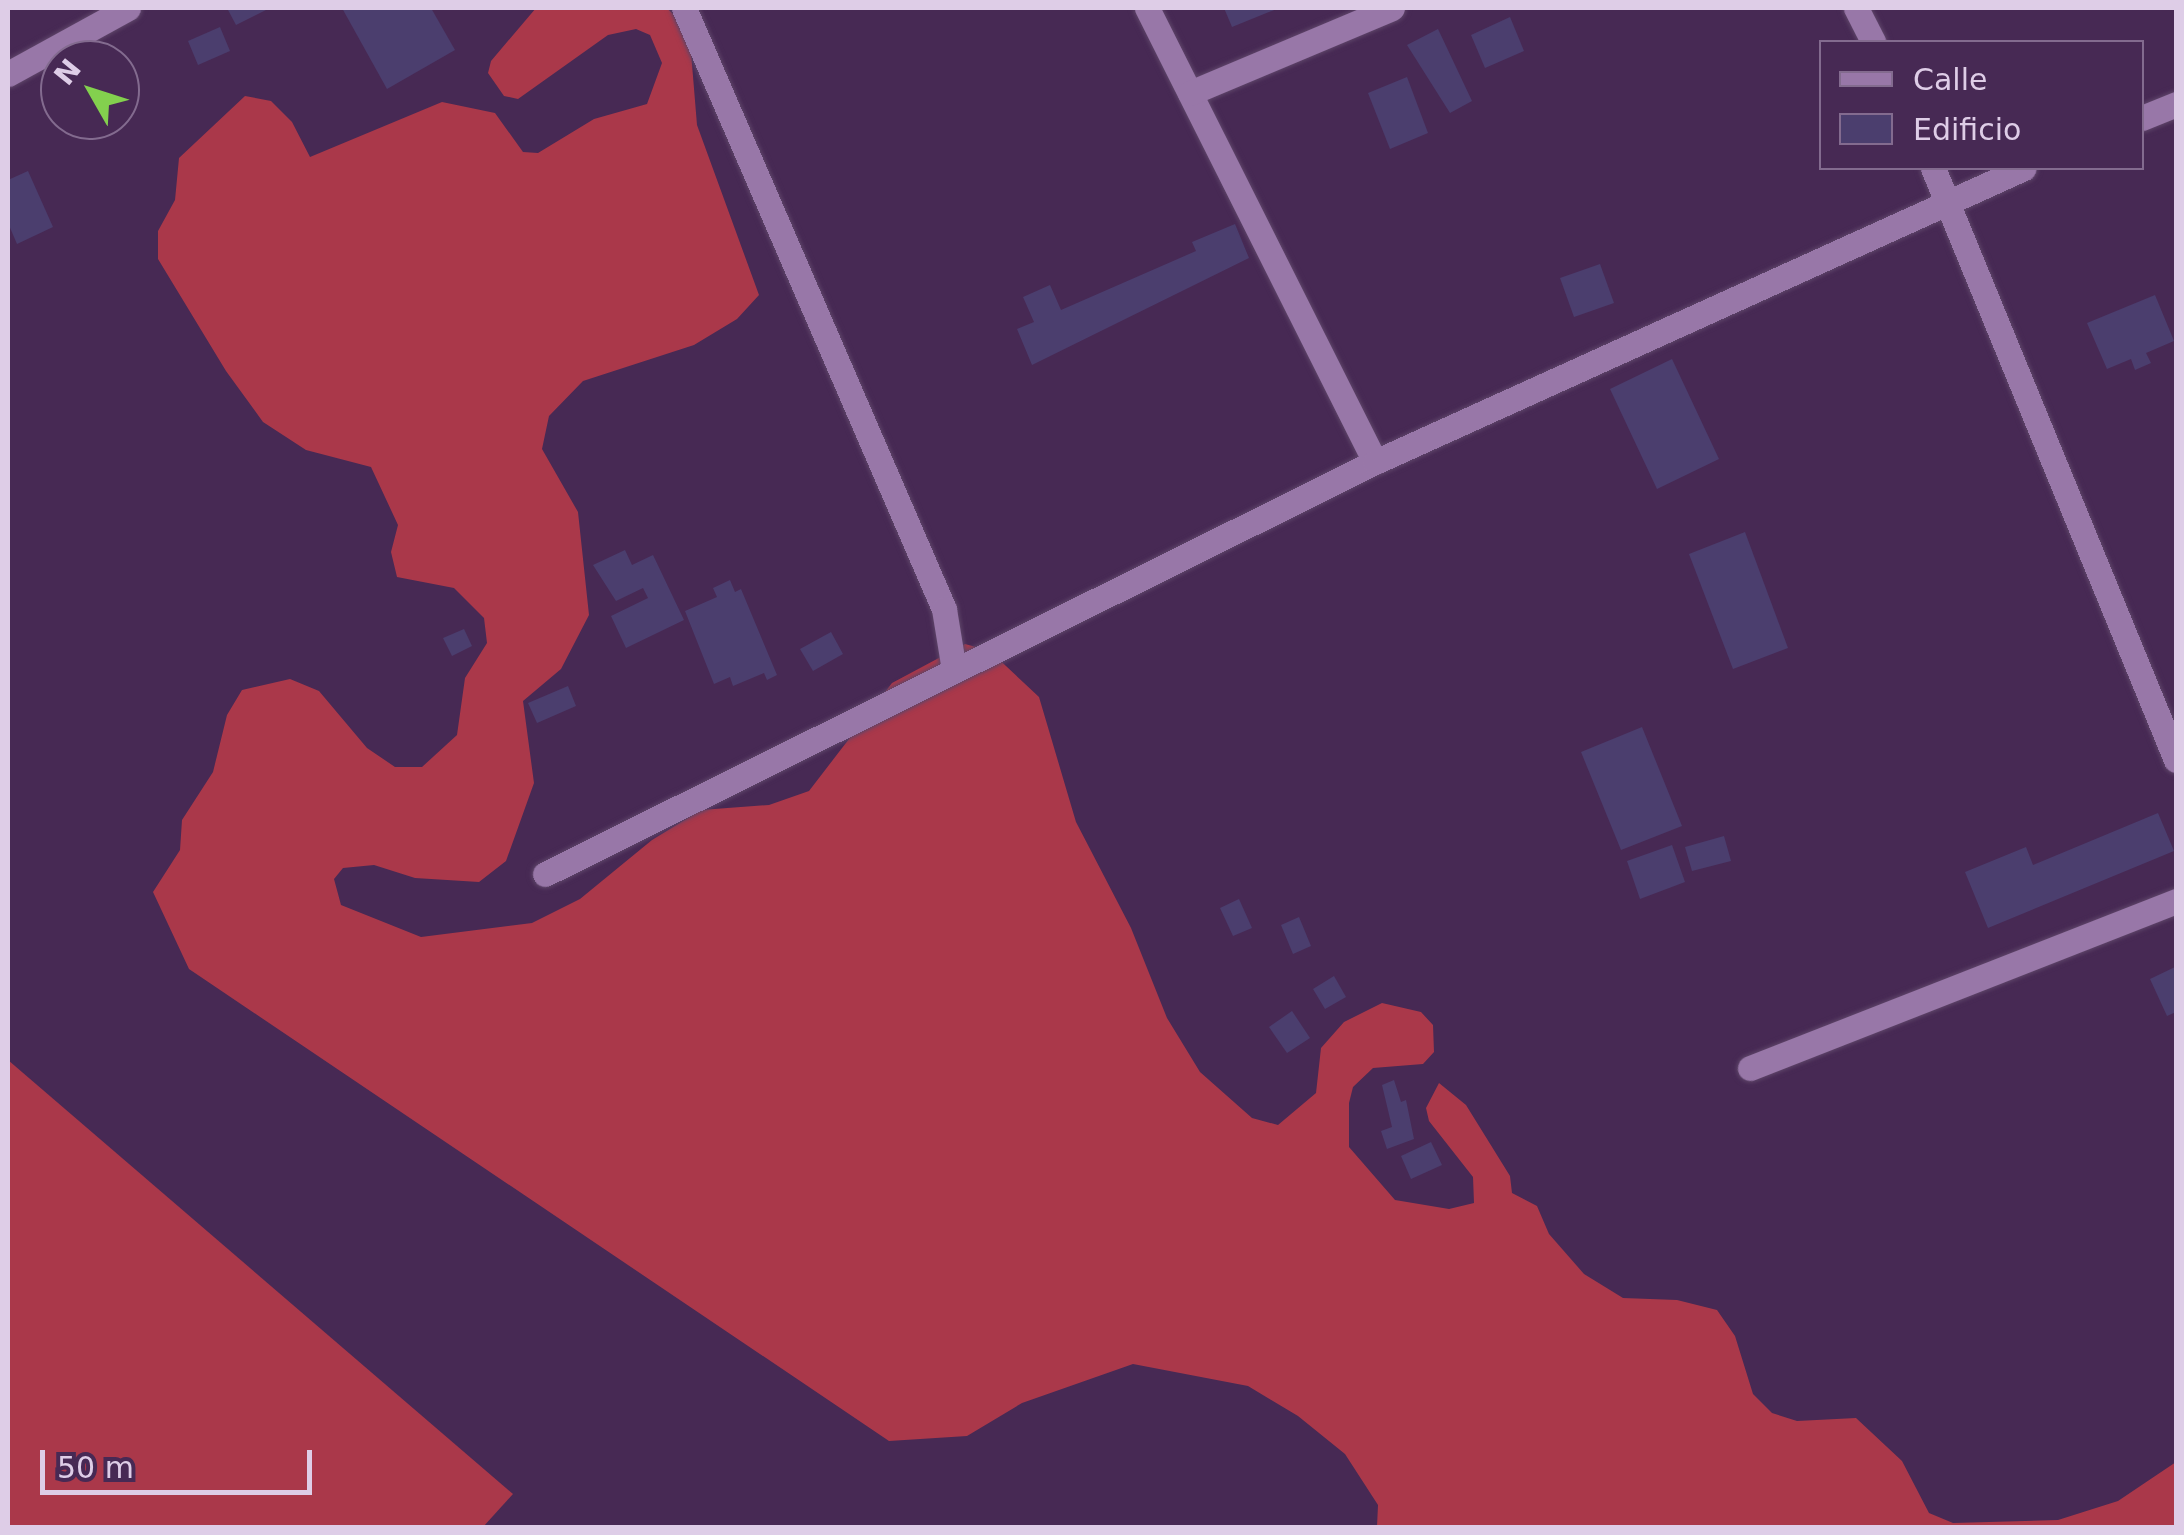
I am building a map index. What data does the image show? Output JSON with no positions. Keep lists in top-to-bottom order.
{
  "legend": ["Calle", "Edificio"],
  "scale_bar": "50 m",
  "north": "top left"
}
